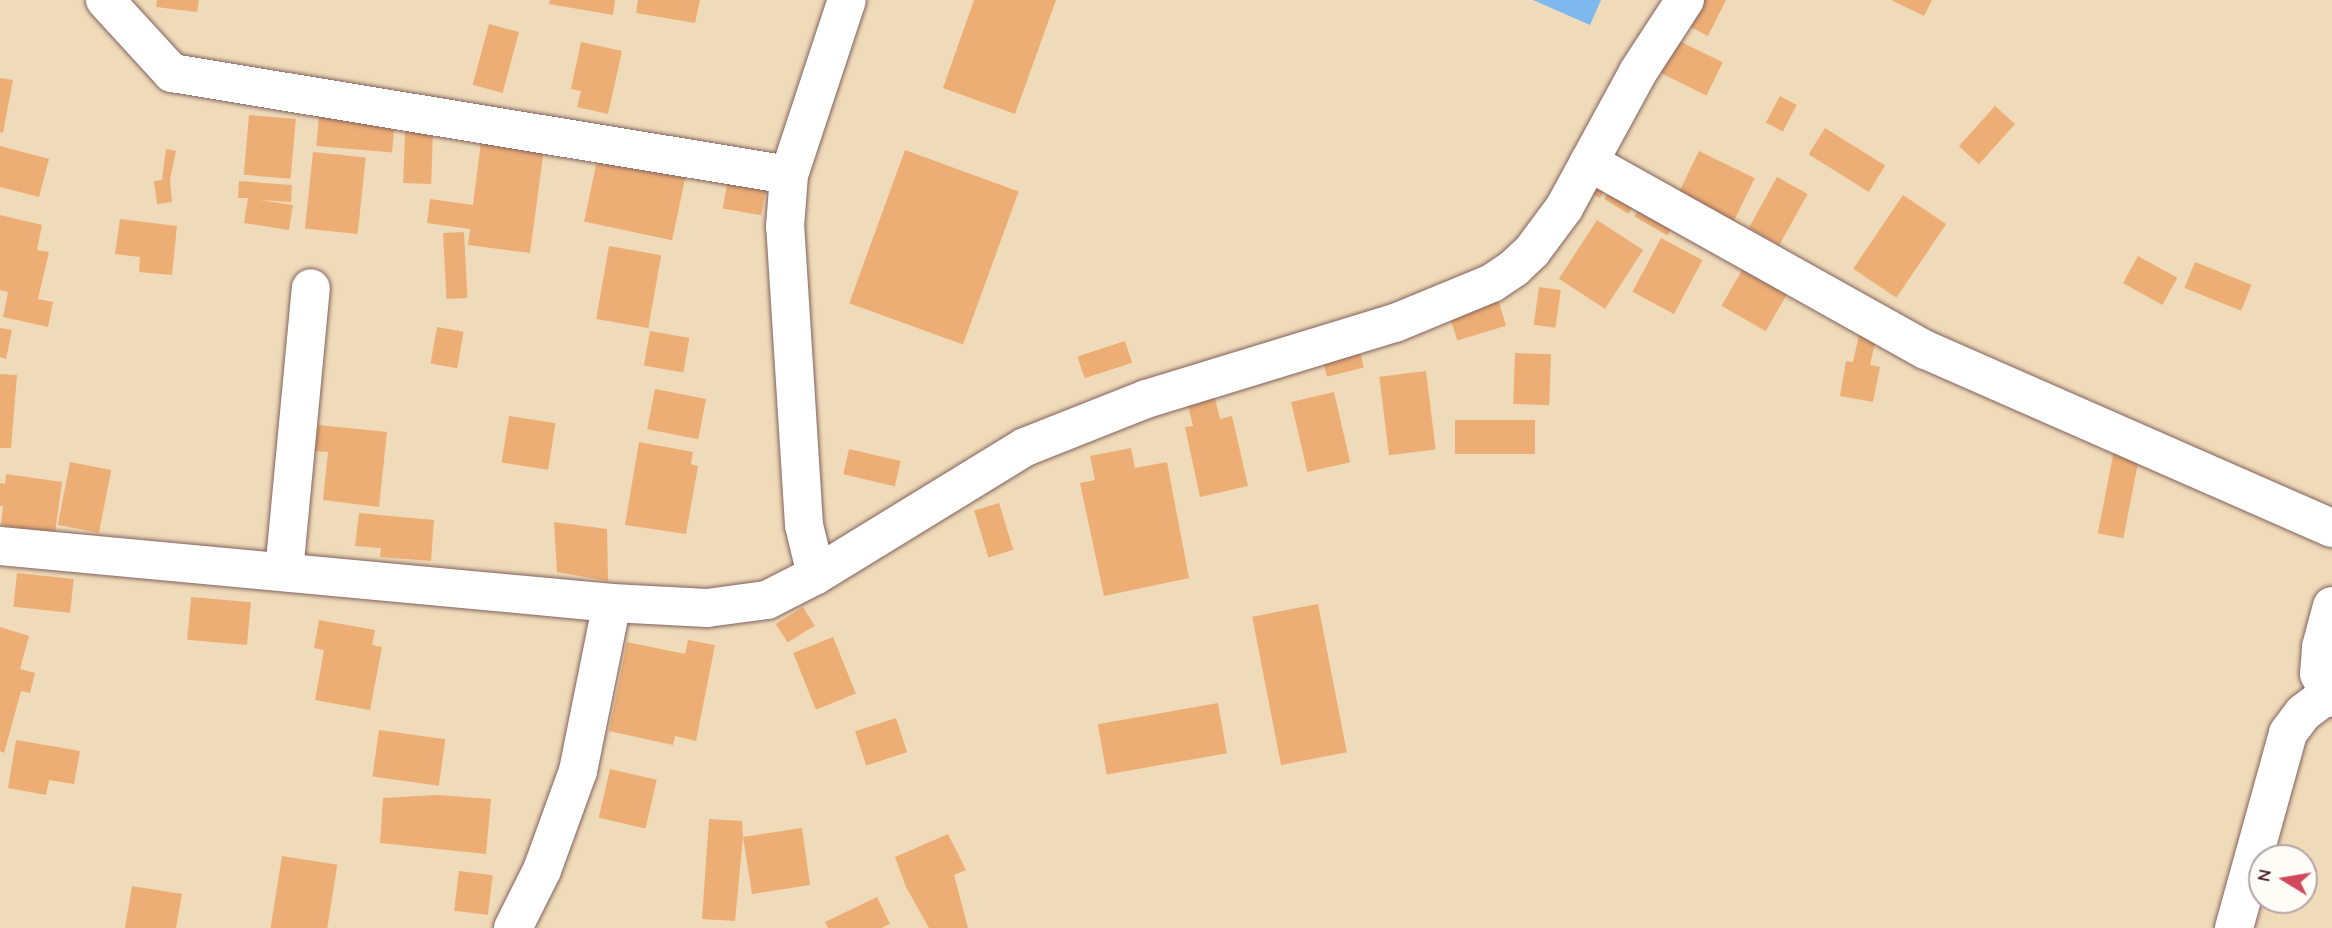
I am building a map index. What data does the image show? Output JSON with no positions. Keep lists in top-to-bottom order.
{
  "north": "left"
}
